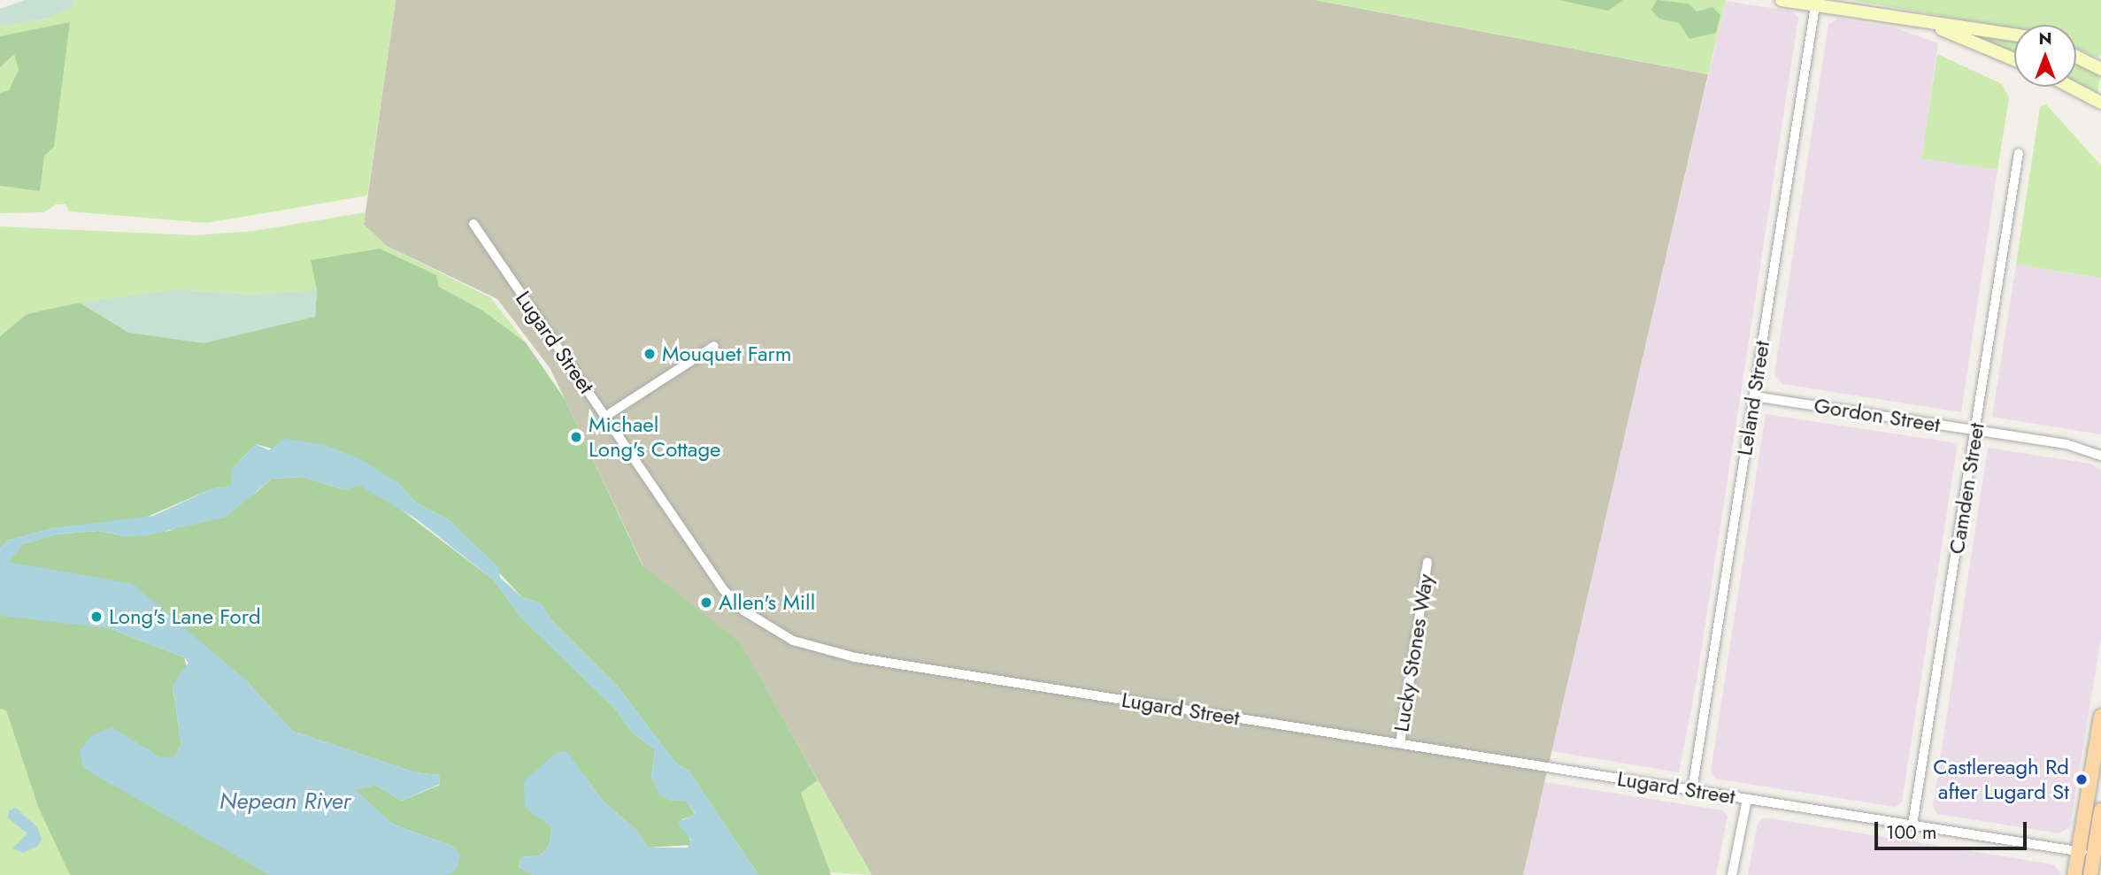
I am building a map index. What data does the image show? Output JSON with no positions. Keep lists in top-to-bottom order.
{
  "streets": {
    "street": [
      "Lugard Street",
      "Leland Street",
      "Gordon Street",
      "Camden Street",
      "Lucky Stones Way"
    ]
  },
  "crossings": [
    ["Lugard Street", "Leland Street"],
    ["Lugard Street", "Camden Street"],
    ["Lugard Street", "Lucky Stones Way"],
    ["Leland Street", "Gordon Street"],
    ["Gordon Street", "Camden Street"]
  ],
  "water": ["Nepean River"],
  "places": [
    "Mouquet Farm",
    "Michael Long's Cottage",
    "Allen's Mill",
    "Long's Lane Ford",
    "Castlereagh Rd after Lugard St"
  ],
  "scale_bar": "100 m",
  "north": "top"
}
